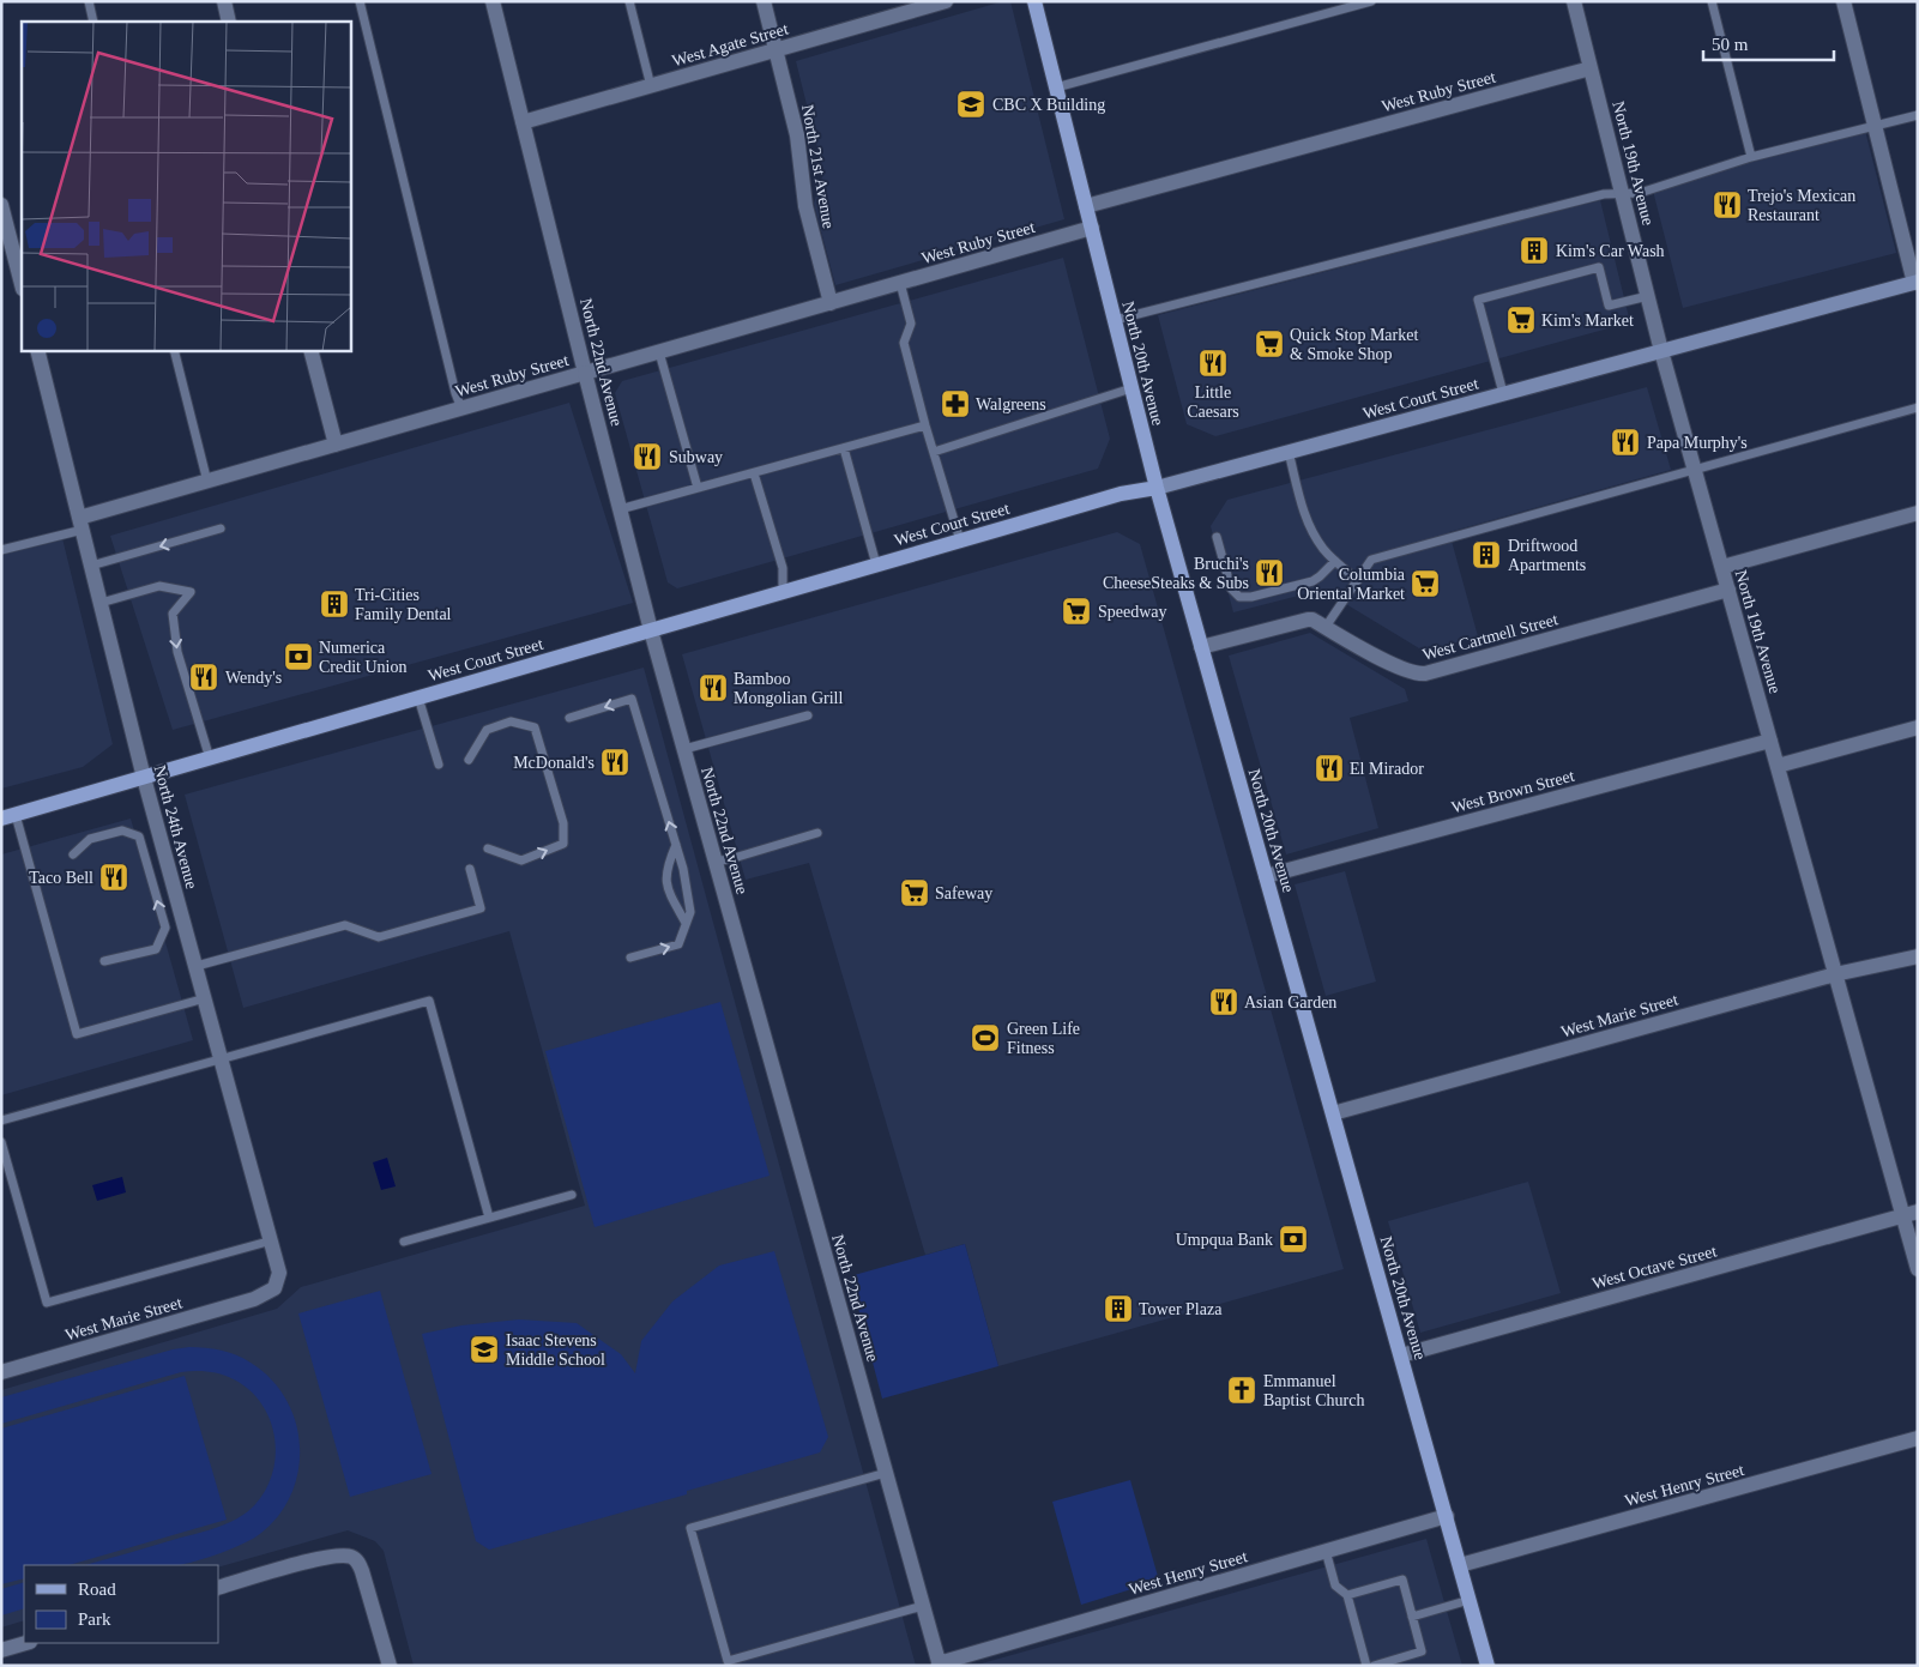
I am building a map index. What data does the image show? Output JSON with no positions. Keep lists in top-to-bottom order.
{
  "streets": {
    "main road": ["North 20th Avenue", "West Court Street"],
    "street": [
      "West Agate Street",
      "West Ruby Street",
      "North 19th Avenue",
      "North 21st Avenue",
      "North 22nd Avenue",
      "West Cartmell Street",
      "West Brown Street",
      "North 24th Avenue",
      "West Marie Street",
      "West Octave Street",
      "West Henry Street"
    ]
  },
  "crossings": [
    ["West Agate Street", "North 21st Avenue"],
    ["West Agate Street", "North 22nd Avenue"],
    ["West Ruby Street", "North 19th Avenue"],
    ["West Ruby Street", "North 21st Avenue"],
    ["West Ruby Street", "North 22nd Avenue"],
    ["West Ruby Street", "North 20th Avenue"],
    ["West Ruby Street", "North 24th Avenue"],
    ["North 19th Avenue", "West Court Street"],
    ["North 19th Avenue", "West Cartmell Street"],
    ["North 19th Avenue", "West Brown Street"],
    ["North 19th Avenue", "West Marie Street"],
    ["North 19th Avenue", "West Octave Street"],
    ["North 22nd Avenue", "West Court Street"],
    ["North 22nd Avenue", "West Henry Street"],
    ["North 20th Avenue", "West Court Street"],
    ["North 20th Avenue", "West Cartmell Street"],
    ["North 20th Avenue", "West Brown Street"],
    ["North 20th Avenue", "West Marie Street"],
    ["North 20th Avenue", "West Octave Street"],
    ["North 20th Avenue", "West Henry Street"],
    ["West Court Street", "North 24th Avenue"],
    ["North 24th Avenue", "West Marie Street"]
  ],
  "places": {
    "school or university": ["CBC X Building", "Isaac Stevens Middle School"],
    "restaurant": [
      "Trejo's Mexican Restaurant",
      "Little Caesars",
      "Papa Murphy's",
      "Subway",
      "Bruchi's CheeseSteaks & Subs",
      "Wendy's",
      "Bamboo Mongolian Grill",
      "McDonald's",
      "El Mirador",
      "Taco Bell",
      "Asian Garden"
    ],
    "building": [
      "Kim's Car Wash",
      "Driftwood Apartments",
      "Tri-Cities Family Dental",
      "Tower Plaza"
    ],
    "supermarket": [
      "Kim's Market",
      "Quick Stop Market & Smoke Shop",
      "Columbia Oriental Market",
      "Speedway",
      "Safeway"
    ],
    "pharmacy": ["Walgreens"],
    "bank": ["Numerica Credit Union", "Umpqua Bank"],
    "sports": ["Green Life Fitness"],
    "church": ["Emmanuel Baptist Church"]
  },
  "legend": ["Road", "Park"],
  "scale_bar": "50 m"
}
